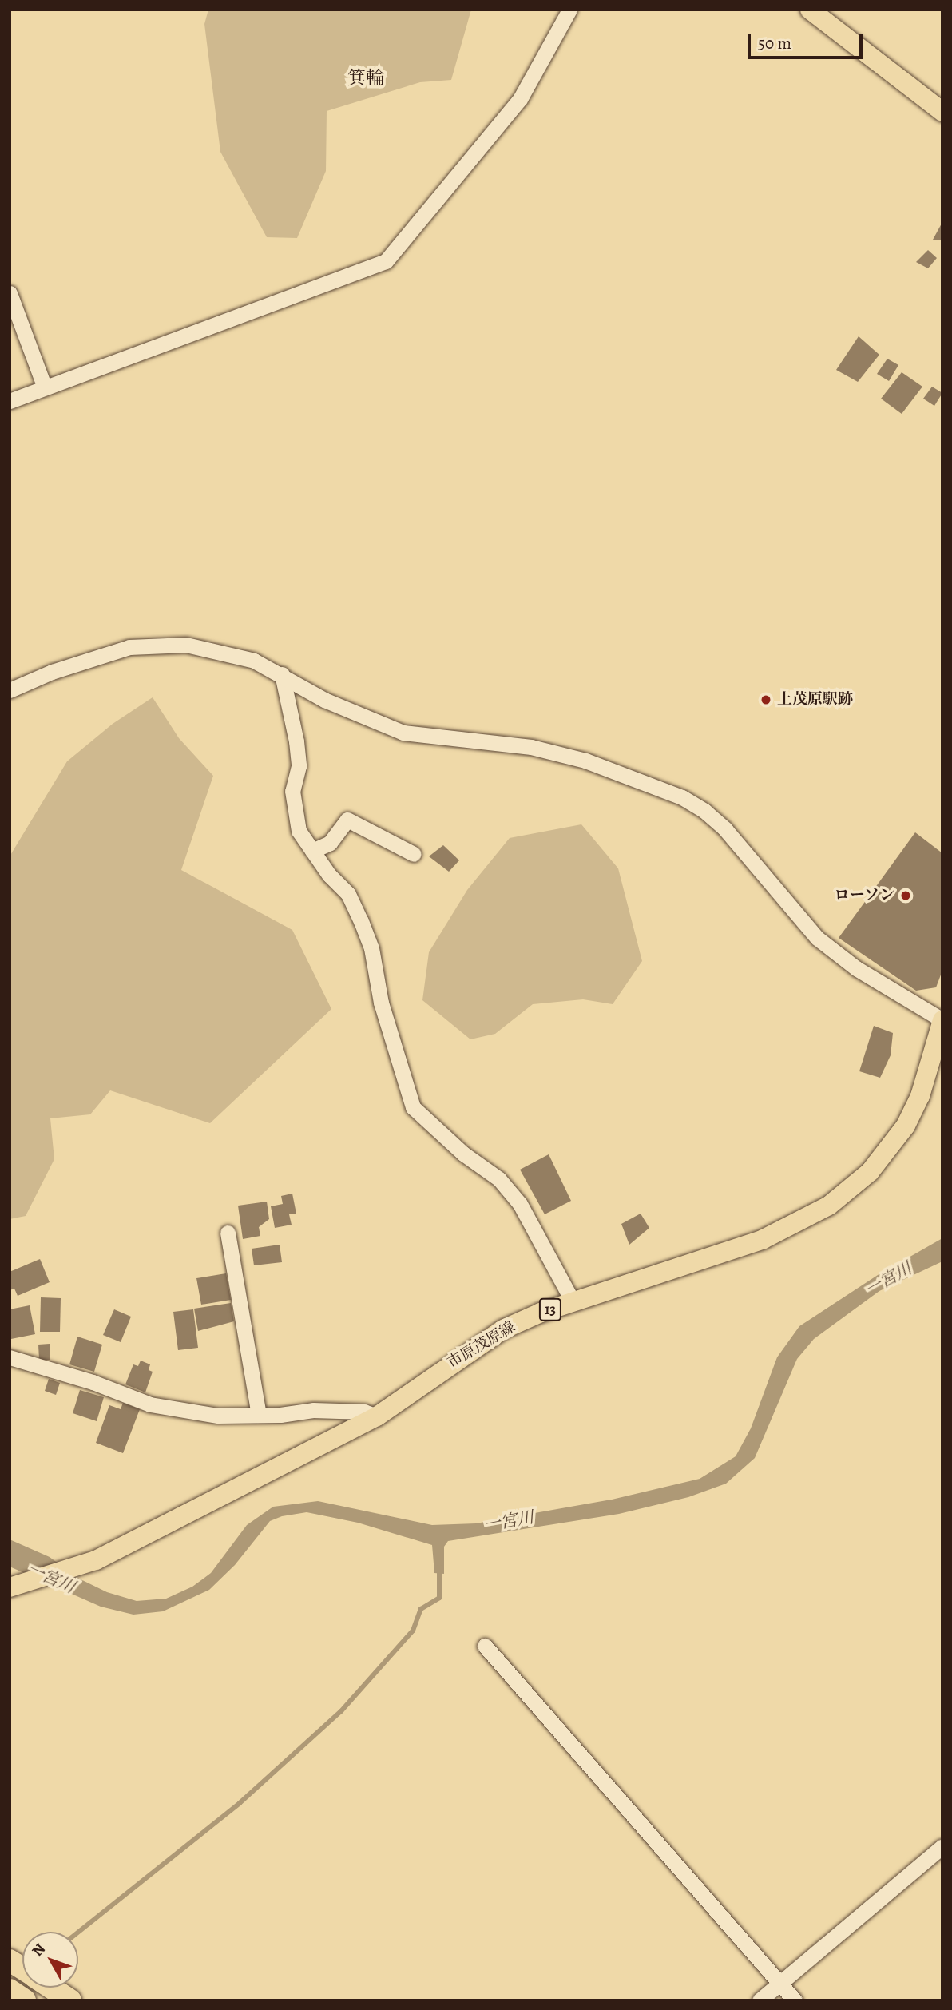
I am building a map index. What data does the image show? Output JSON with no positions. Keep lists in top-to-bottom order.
{
  "streets": {
    "main road": ["13", "市原茂原線"]
  },
  "districts": ["箕輪"],
  "water": ["一宮川"],
  "places": ["上茂原駅跡", "ローソン"],
  "scale_bar": "50 m",
  "north": "top left"
}
